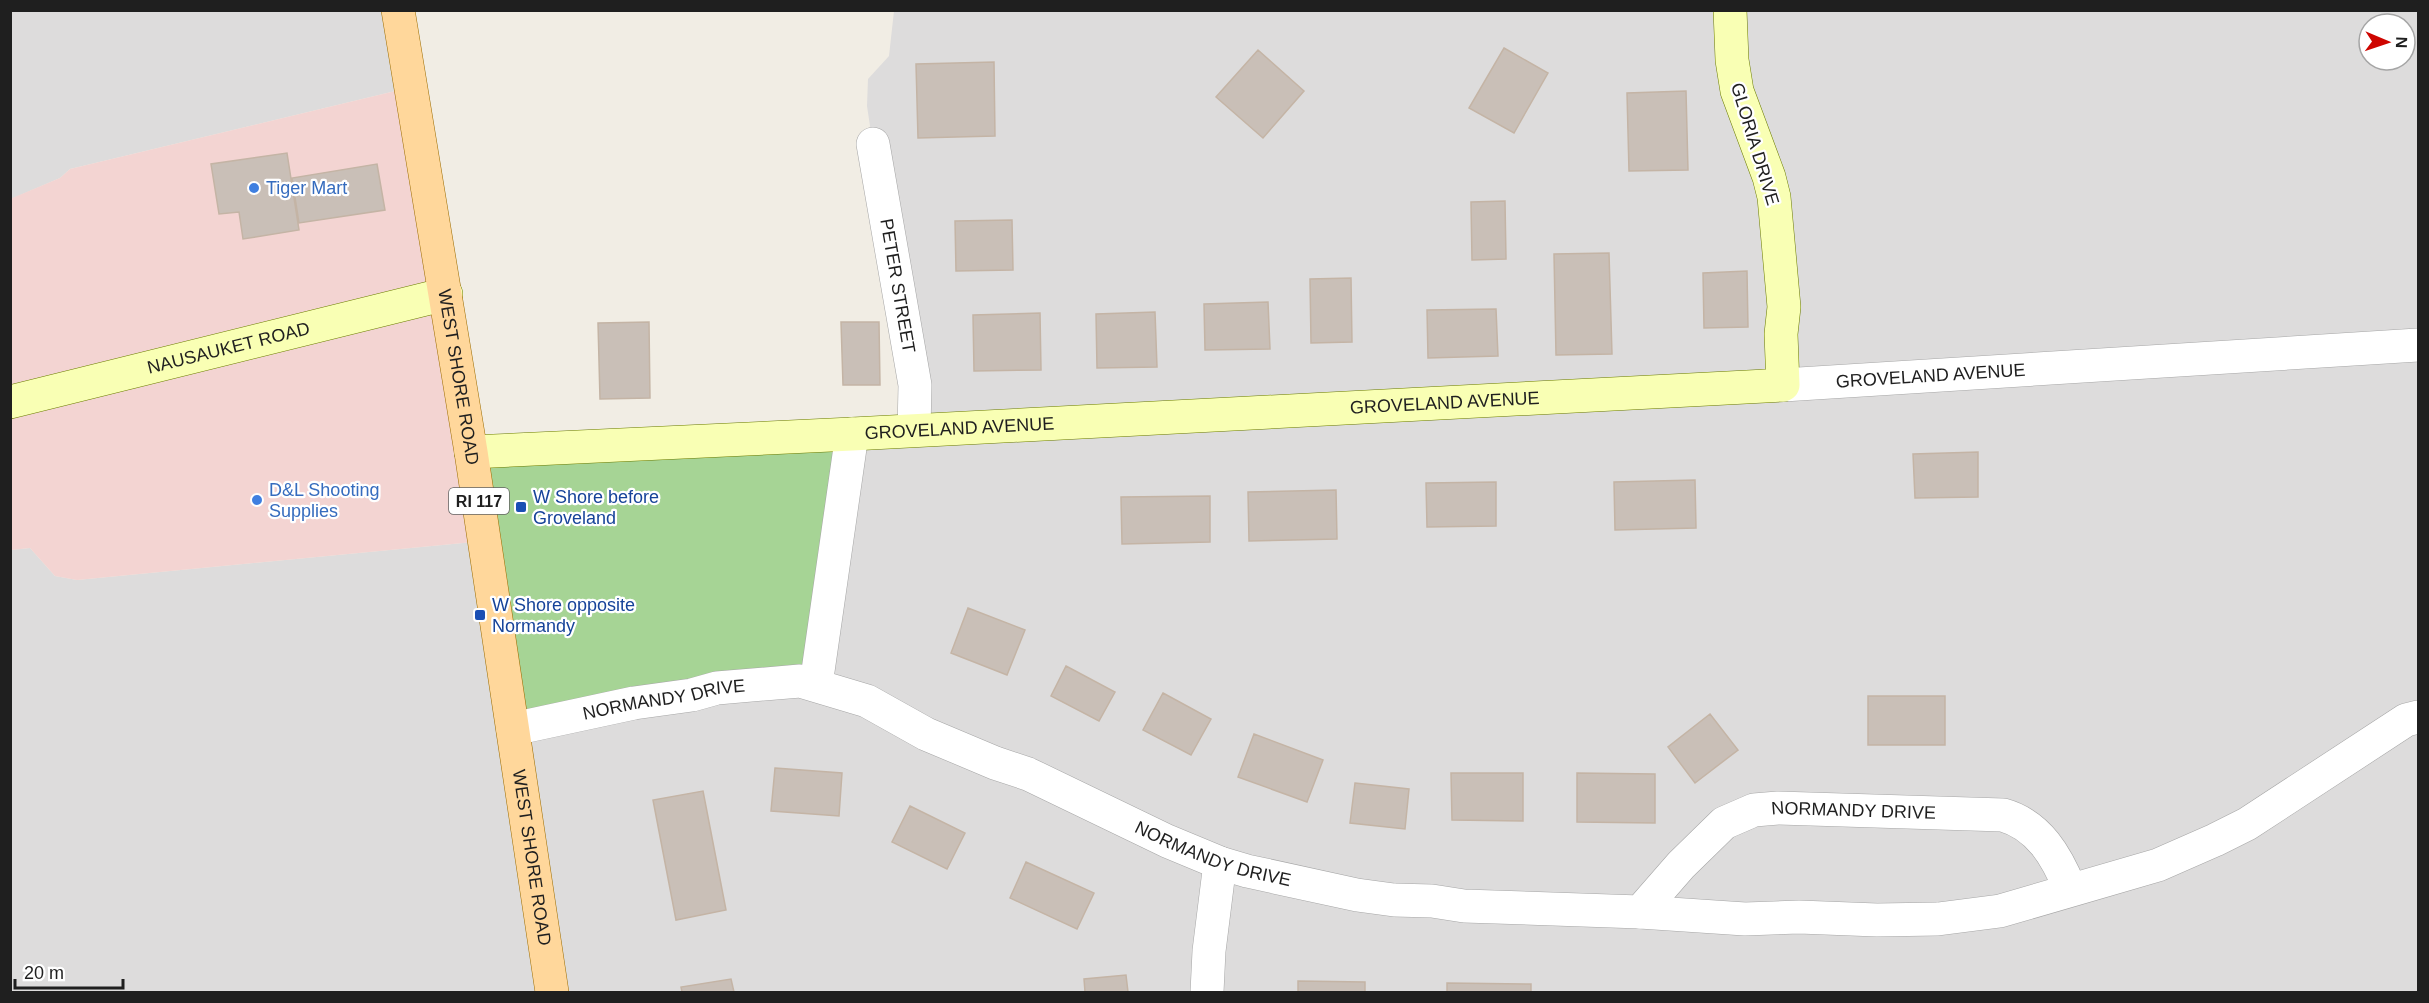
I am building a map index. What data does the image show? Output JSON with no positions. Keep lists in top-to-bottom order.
{
  "streets": {
    "main road": ["WEST SHORE ROAD", "RI 117"],
    "street": [
      "GLORIA DRIVE",
      "PETER STREET",
      "NAUSAUKET ROAD",
      "GROVELAND AVENUE",
      "NORMANDY DRIVE"
    ]
  },
  "crossings": [
    ["GLORIA DRIVE", "GROVELAND AVENUE"],
    ["PETER STREET", "GROVELAND AVENUE"],
    ["NAUSAUKET ROAD", "WEST SHORE ROAD"],
    ["WEST SHORE ROAD", "GROVELAND AVENUE"],
    ["WEST SHORE ROAD", "NORMANDY DRIVE"]
  ],
  "places": {
    "other": ["Tiger Mart", "D&L Shooting Supplies"],
    "transit": ["W Shore before Groveland", "W Shore opposite Normandy"]
  },
  "scale_bar": "20 m",
  "north": "right"
}
